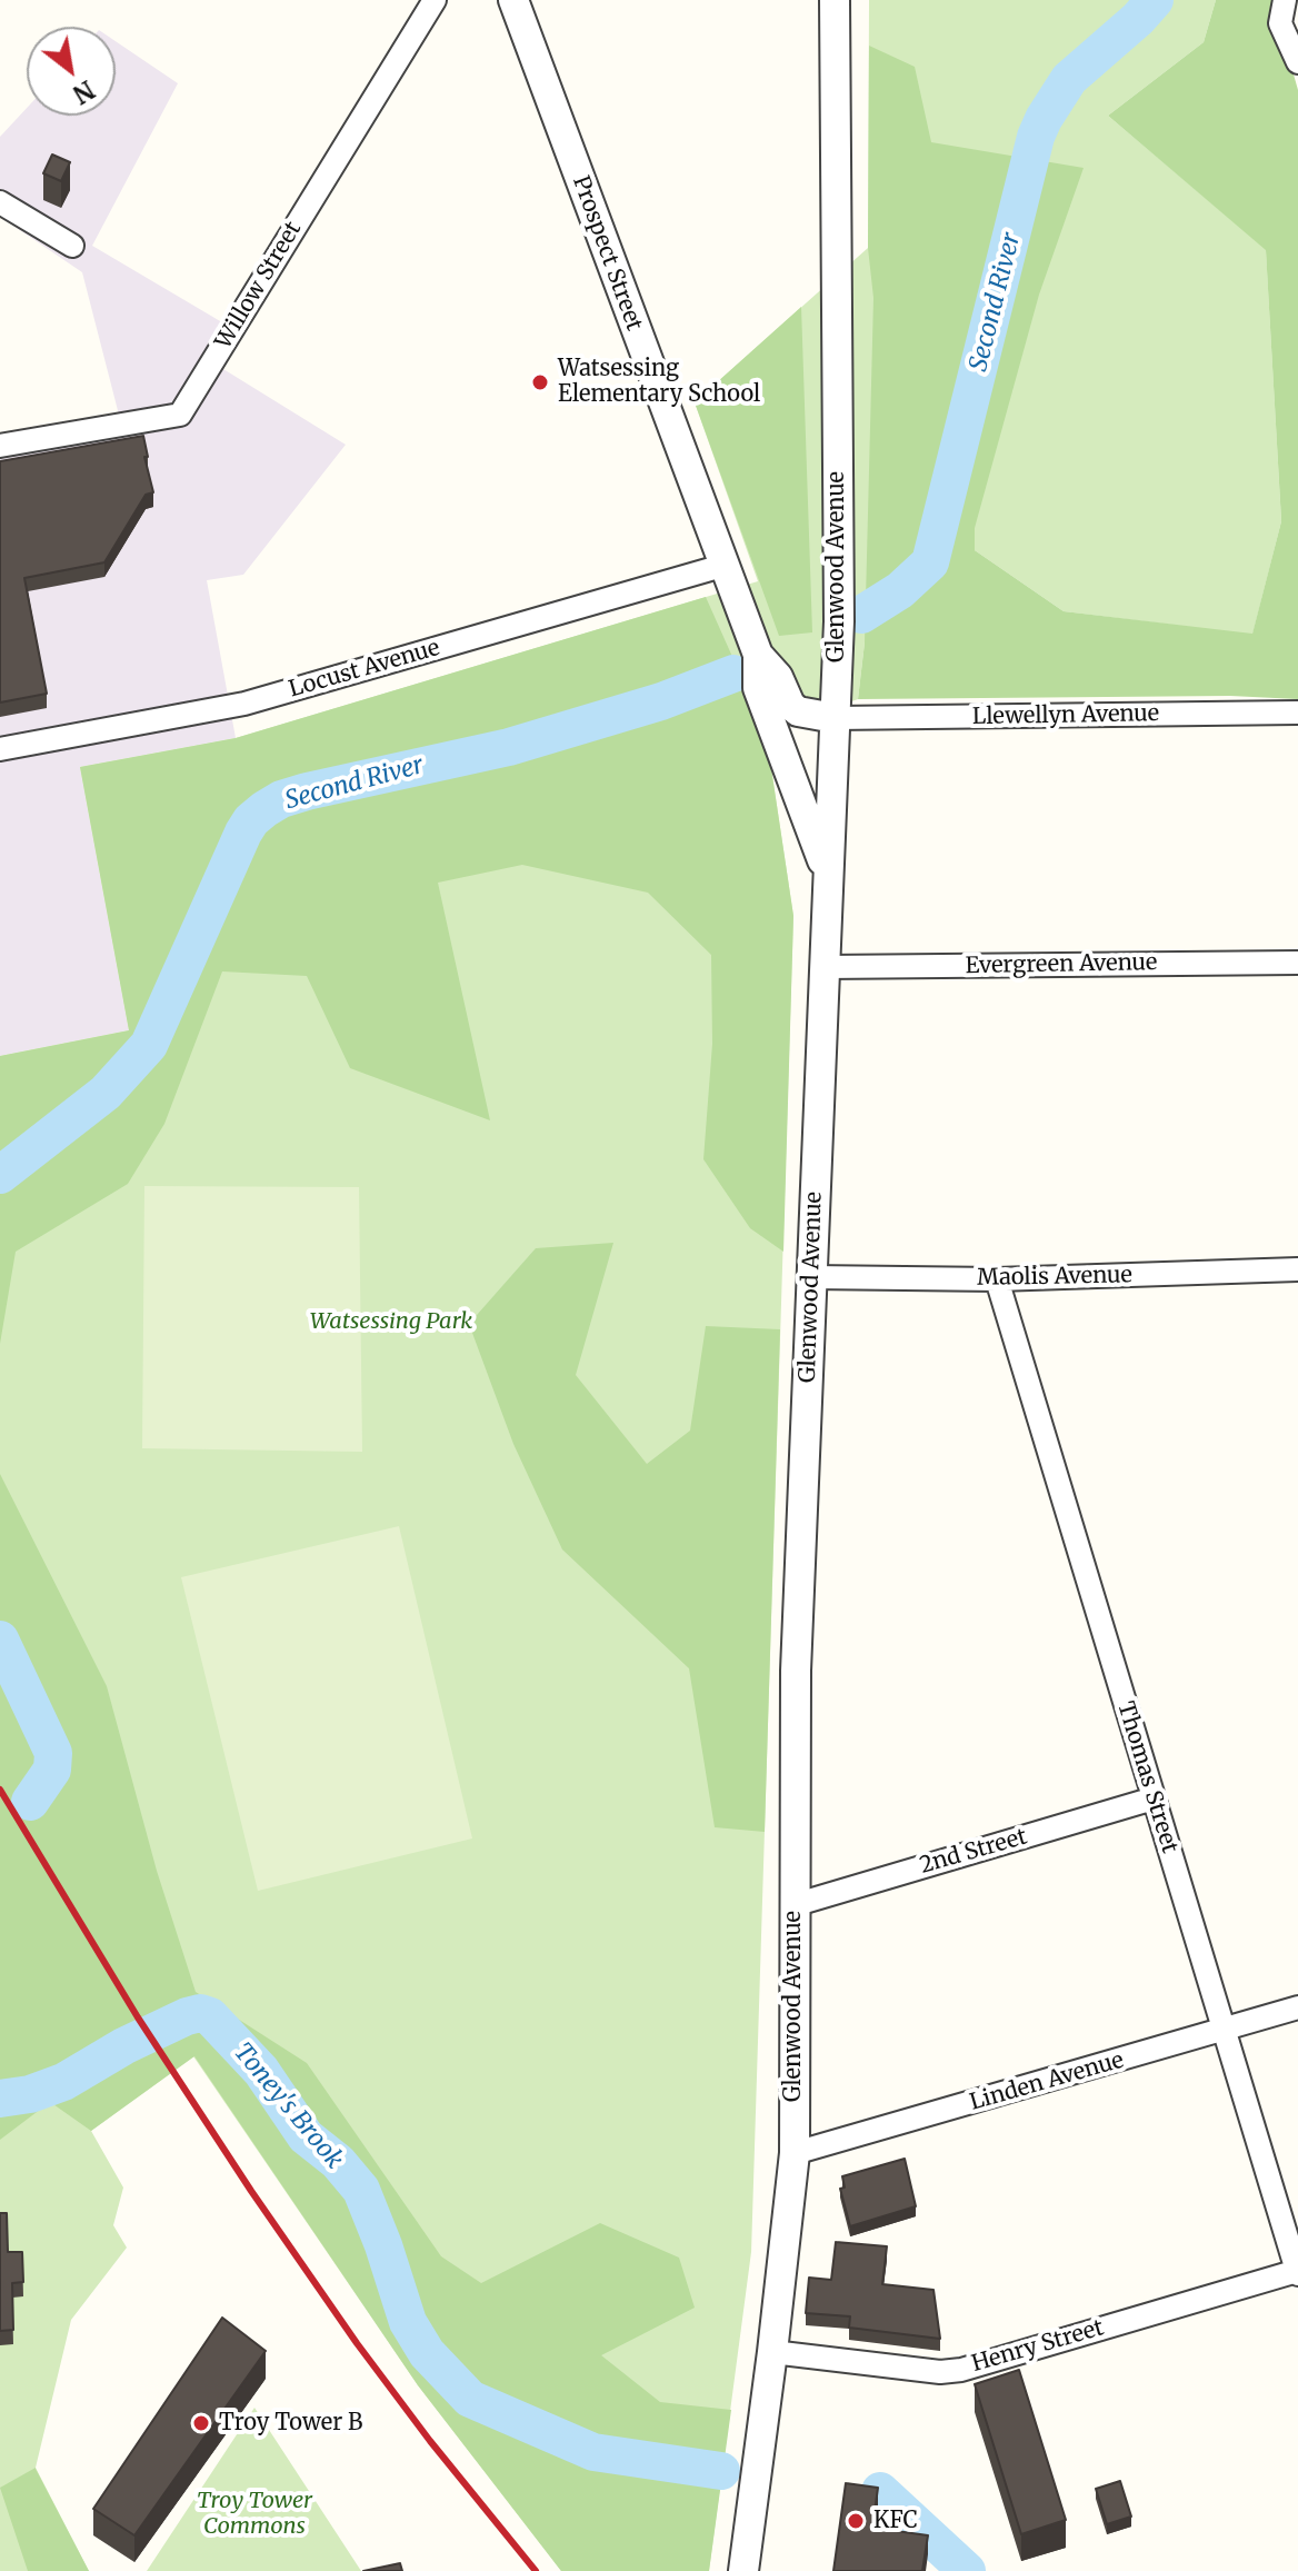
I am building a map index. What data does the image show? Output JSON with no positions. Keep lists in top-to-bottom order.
{
  "streets": {
    "street": [
      "Prospect Street",
      "Willow Street",
      "Glenwood Avenue",
      "Locust Avenue",
      "Llewellyn Avenue",
      "Evergreen Avenue",
      "Maolis Avenue",
      "Thomas Street",
      "2nd Street",
      "Linden Avenue",
      "Henry Street"
    ]
  },
  "crossings": [
    ["Prospect Street", "Glenwood Avenue"],
    ["Prospect Street", "Locust Avenue"],
    ["Prospect Street", "Llewellyn Avenue"],
    ["Glenwood Avenue", "Llewellyn Avenue"],
    ["Glenwood Avenue", "Evergreen Avenue"],
    ["Glenwood Avenue", "Maolis Avenue"],
    ["Glenwood Avenue", "2nd Street"],
    ["Glenwood Avenue", "Linden Avenue"],
    ["Glenwood Avenue", "Henry Street"],
    ["Maolis Avenue", "Thomas Street"],
    ["Thomas Street", "2nd Street"],
    ["Thomas Street", "Linden Avenue"],
    ["Thomas Street", "Henry Street"]
  ],
  "water": ["Second River", "Toney's Brook"],
  "parks": ["Watsessing Park", "Troy Tower Commons"],
  "places": ["Watsessing Elementary School", "Troy Tower B", "KFC"],
  "north": "bottom right"
}
